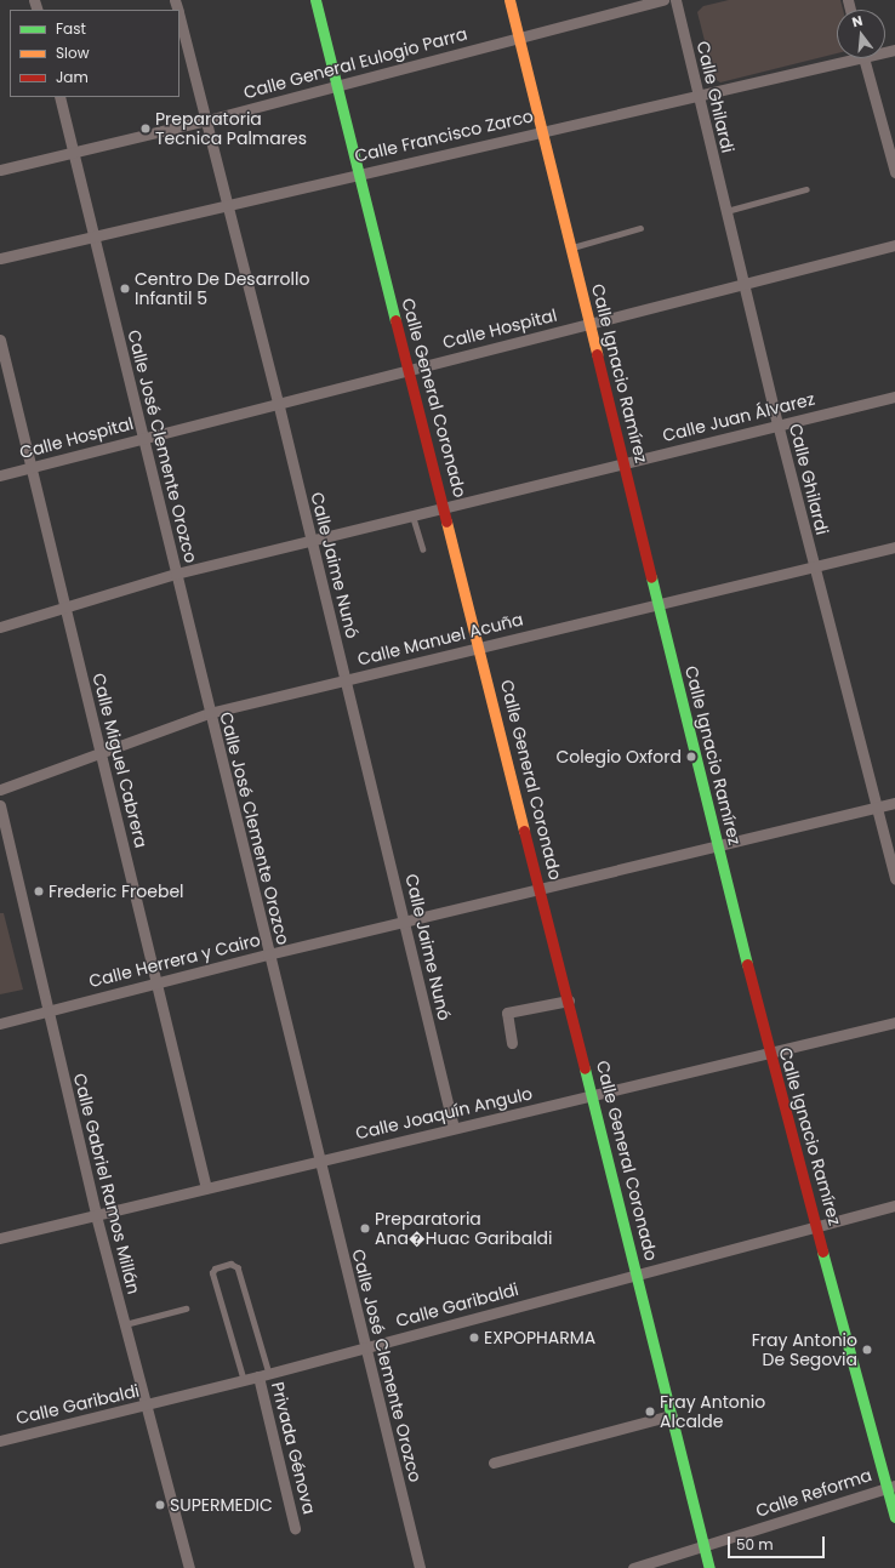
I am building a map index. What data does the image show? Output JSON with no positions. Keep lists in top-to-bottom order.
{
  "streets": {
    "street": [
      "Calle General Eulogio Parra",
      "Calle Ghilardi",
      "Calle Francisco Zarco",
      "Calle Hospital",
      "Calle Ignacio Ramírez",
      "Calle General Coronado",
      "Calle Juan Álvarez",
      "Calle José Clemente Orozco",
      "Calle Jaime Nunó",
      "Calle Manuel Acuña",
      "Calle Miguel Cabrera",
      "Calle Herrera y Cairo",
      "Calle Joaquín Angulo",
      "Calle Gabriel Ramos Millán",
      "Calle Garibaldi",
      "Privada Génova",
      "Calle Reforma"
    ]
  },
  "crossings": [
    ["Calle General Eulogio Parra", "Calle Ignacio Ramírez"],
    ["Calle General Eulogio Parra", "Calle General Coronado"],
    ["Calle General Eulogio Parra", "Calle José Clemente Orozco"],
    ["Calle General Eulogio Parra", "Calle Jaime Nunó"],
    ["Calle Ghilardi", "Calle Francisco Zarco"],
    ["Calle Ghilardi", "Calle Hospital"],
    ["Calle Ghilardi", "Calle Juan Álvarez"],
    ["Calle Ghilardi", "Calle Manuel Acuña"],
    ["Calle Ghilardi", "Calle Herrera y Cairo"],
    ["Calle Francisco Zarco", "Calle Ignacio Ramírez"],
    ["Calle Francisco Zarco", "Calle General Coronado"],
    ["Calle Francisco Zarco", "Calle José Clemente Orozco"],
    ["Calle Francisco Zarco", "Calle Jaime Nunó"],
    ["Calle Hospital", "Calle Ignacio Ramírez"],
    ["Calle Hospital", "Calle General Coronado"],
    ["Calle Hospital", "Calle José Clemente Orozco"],
    ["Calle Hospital", "Calle Jaime Nunó"],
    ["Calle Hospital", "Calle Miguel Cabrera"],
    ["Calle Ignacio Ramírez", "Calle Juan Álvarez"],
    ["Calle Ignacio Ramírez", "Calle Manuel Acuña"],
    ["Calle Ignacio Ramírez", "Calle Herrera y Cairo"],
    ["Calle Ignacio Ramírez", "Calle Joaquín Angulo"],
    ["Calle Ignacio Ramírez", "Calle Garibaldi"],
    ["Calle Ignacio Ramírez", "Calle Reforma"],
    ["Calle General Coronado", "Calle Juan Álvarez"],
    ["Calle General Coronado", "Calle Manuel Acuña"],
    ["Calle General Coronado", "Calle Herrera y Cairo"],
    ["Calle General Coronado", "Calle Joaquín Angulo"],
    ["Calle General Coronado", "Calle Garibaldi"],
    ["Calle General Coronado", "Calle Reforma"],
    ["Calle Juan Álvarez", "Calle José Clemente Orozco"],
    ["Calle Juan Álvarez", "Calle Jaime Nunó"],
    ["Calle Juan Álvarez", "Calle Miguel Cabrera"],
    ["Calle José Clemente Orozco", "Calle Manuel Acuña"],
    ["Calle José Clemente Orozco", "Calle Herrera y Cairo"],
    ["Calle José Clemente Orozco", "Calle Joaquín Angulo"],
    ["Calle José Clemente Orozco", "Calle Garibaldi"],
    ["Calle Jaime Nunó", "Calle Manuel Acuña"],
    ["Calle Jaime Nunó", "Calle Herrera y Cairo"],
    ["Calle Jaime Nunó", "Calle Joaquín Angulo"],
    ["Calle Manuel Acuña", "Calle Miguel Cabrera"],
    ["Calle Miguel Cabrera", "Calle Herrera y Cairo"],
    ["Calle Miguel Cabrera", "Calle Joaquín Angulo"],
    ["Calle Herrera y Cairo", "Calle Gabriel Ramos Millán"],
    ["Calle Joaquín Angulo", "Calle Gabriel Ramos Millán"],
    ["Calle Gabriel Ramos Millán", "Calle Garibaldi"],
    ["Calle Garibaldi", "Privada Génova"]
  ],
  "places": [
    "Preparatoria Tecnica Palmares",
    "Centro De Desarrollo Infantil 5",
    "Colegio Oxford",
    "Frederic Froebel",
    "Preparatoria Ana�Huac Garibaldi",
    "EXPOPHARMA",
    "Fray Antonio De Segovia",
    "Fray Antonio Alcalde",
    "SUPERMEDIC"
  ],
  "legend": ["Fast", "Slow", "Jam"],
  "scale_bar": "50 m",
  "north": "top"
}
